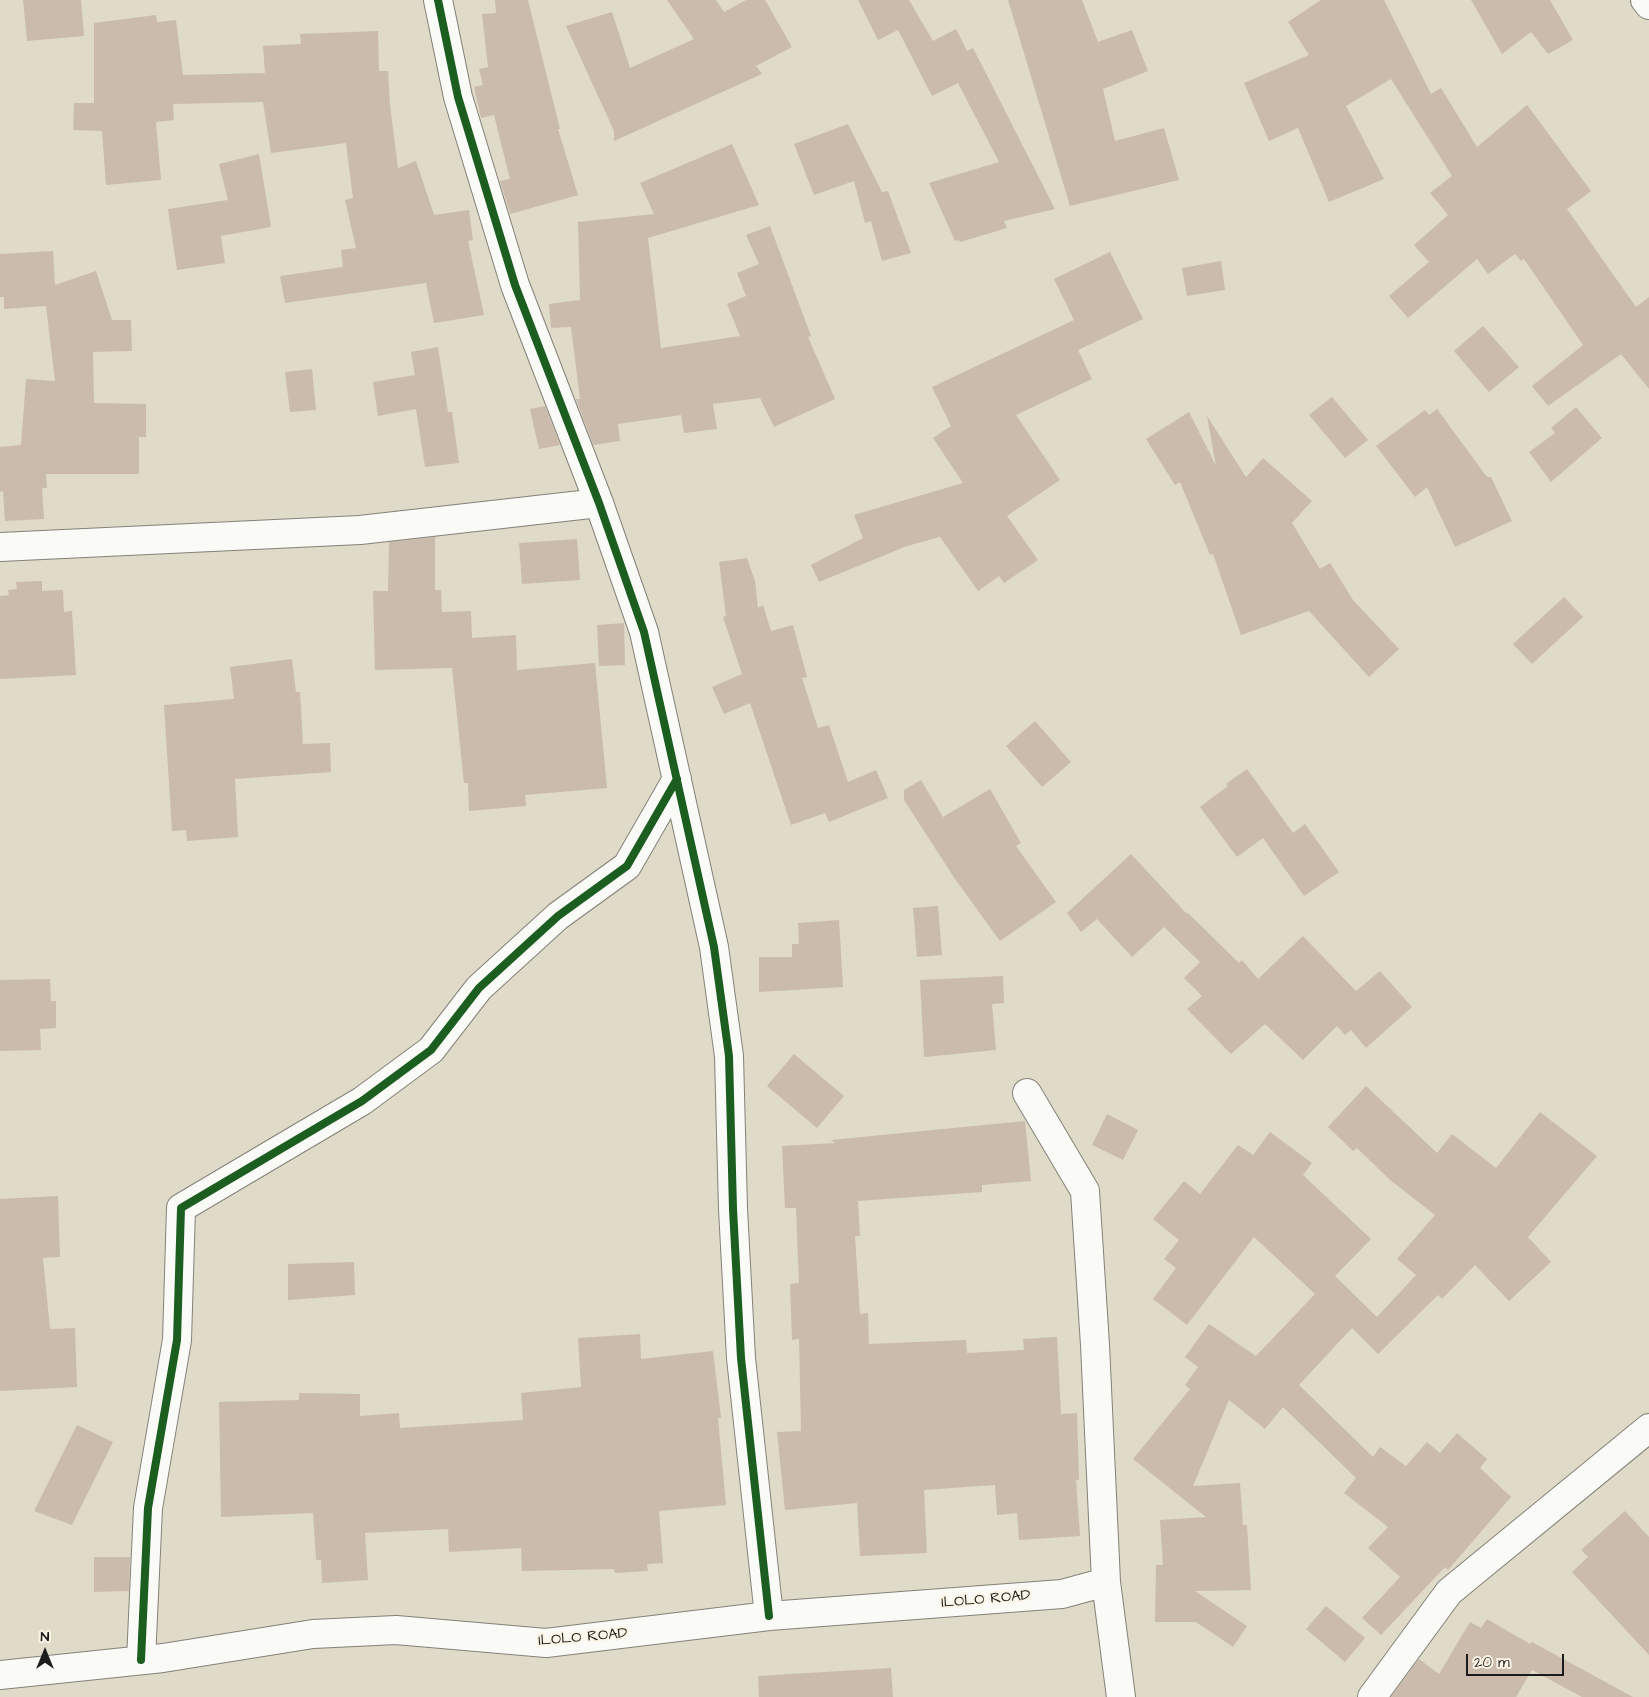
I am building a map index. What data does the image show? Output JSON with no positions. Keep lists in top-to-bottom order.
{
  "streets": {
    "street": ["ILOLO ROAD"]
  },
  "scale_bar": "20 m",
  "north": "top"
}
